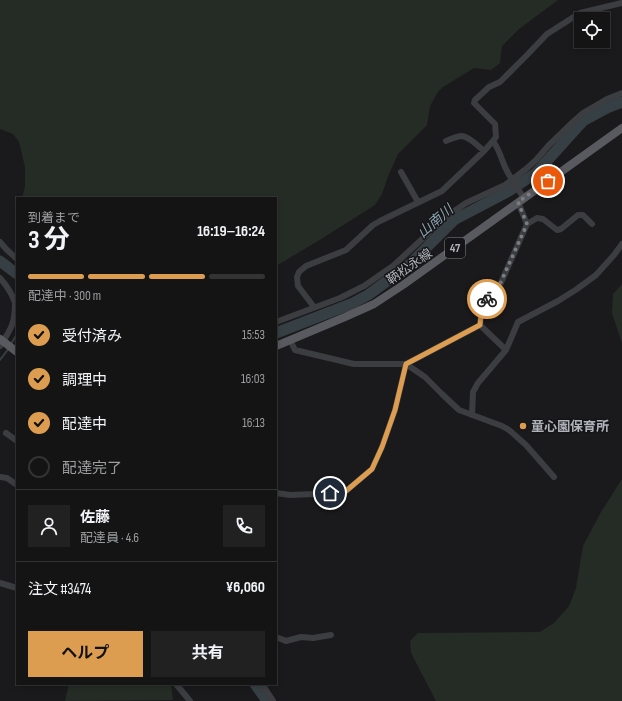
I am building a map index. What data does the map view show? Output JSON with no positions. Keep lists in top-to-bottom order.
{
  "streets": {
    "main road": ["47", "鞆松永線"]
  },
  "water": ["山南川"],
  "places": ["童心園保育所"],
  "page": {
    "heading": ["3 分", "到着まで", "16:19–16:24"],
    "panel": [
      "佐藤",
      "配達員 · 4.6",
      "注文 #3474",
      "¥6,060"
    ],
    "bar": "配達中 · 300 m",
    "list": [
      ["受付済み", "15:53"],
      ["調理中", "16:03"],
      ["配達中", "16:13"],
      "配達完了"
    ],
    "buttons": ["ヘルプ", "共有"]
  }
}
